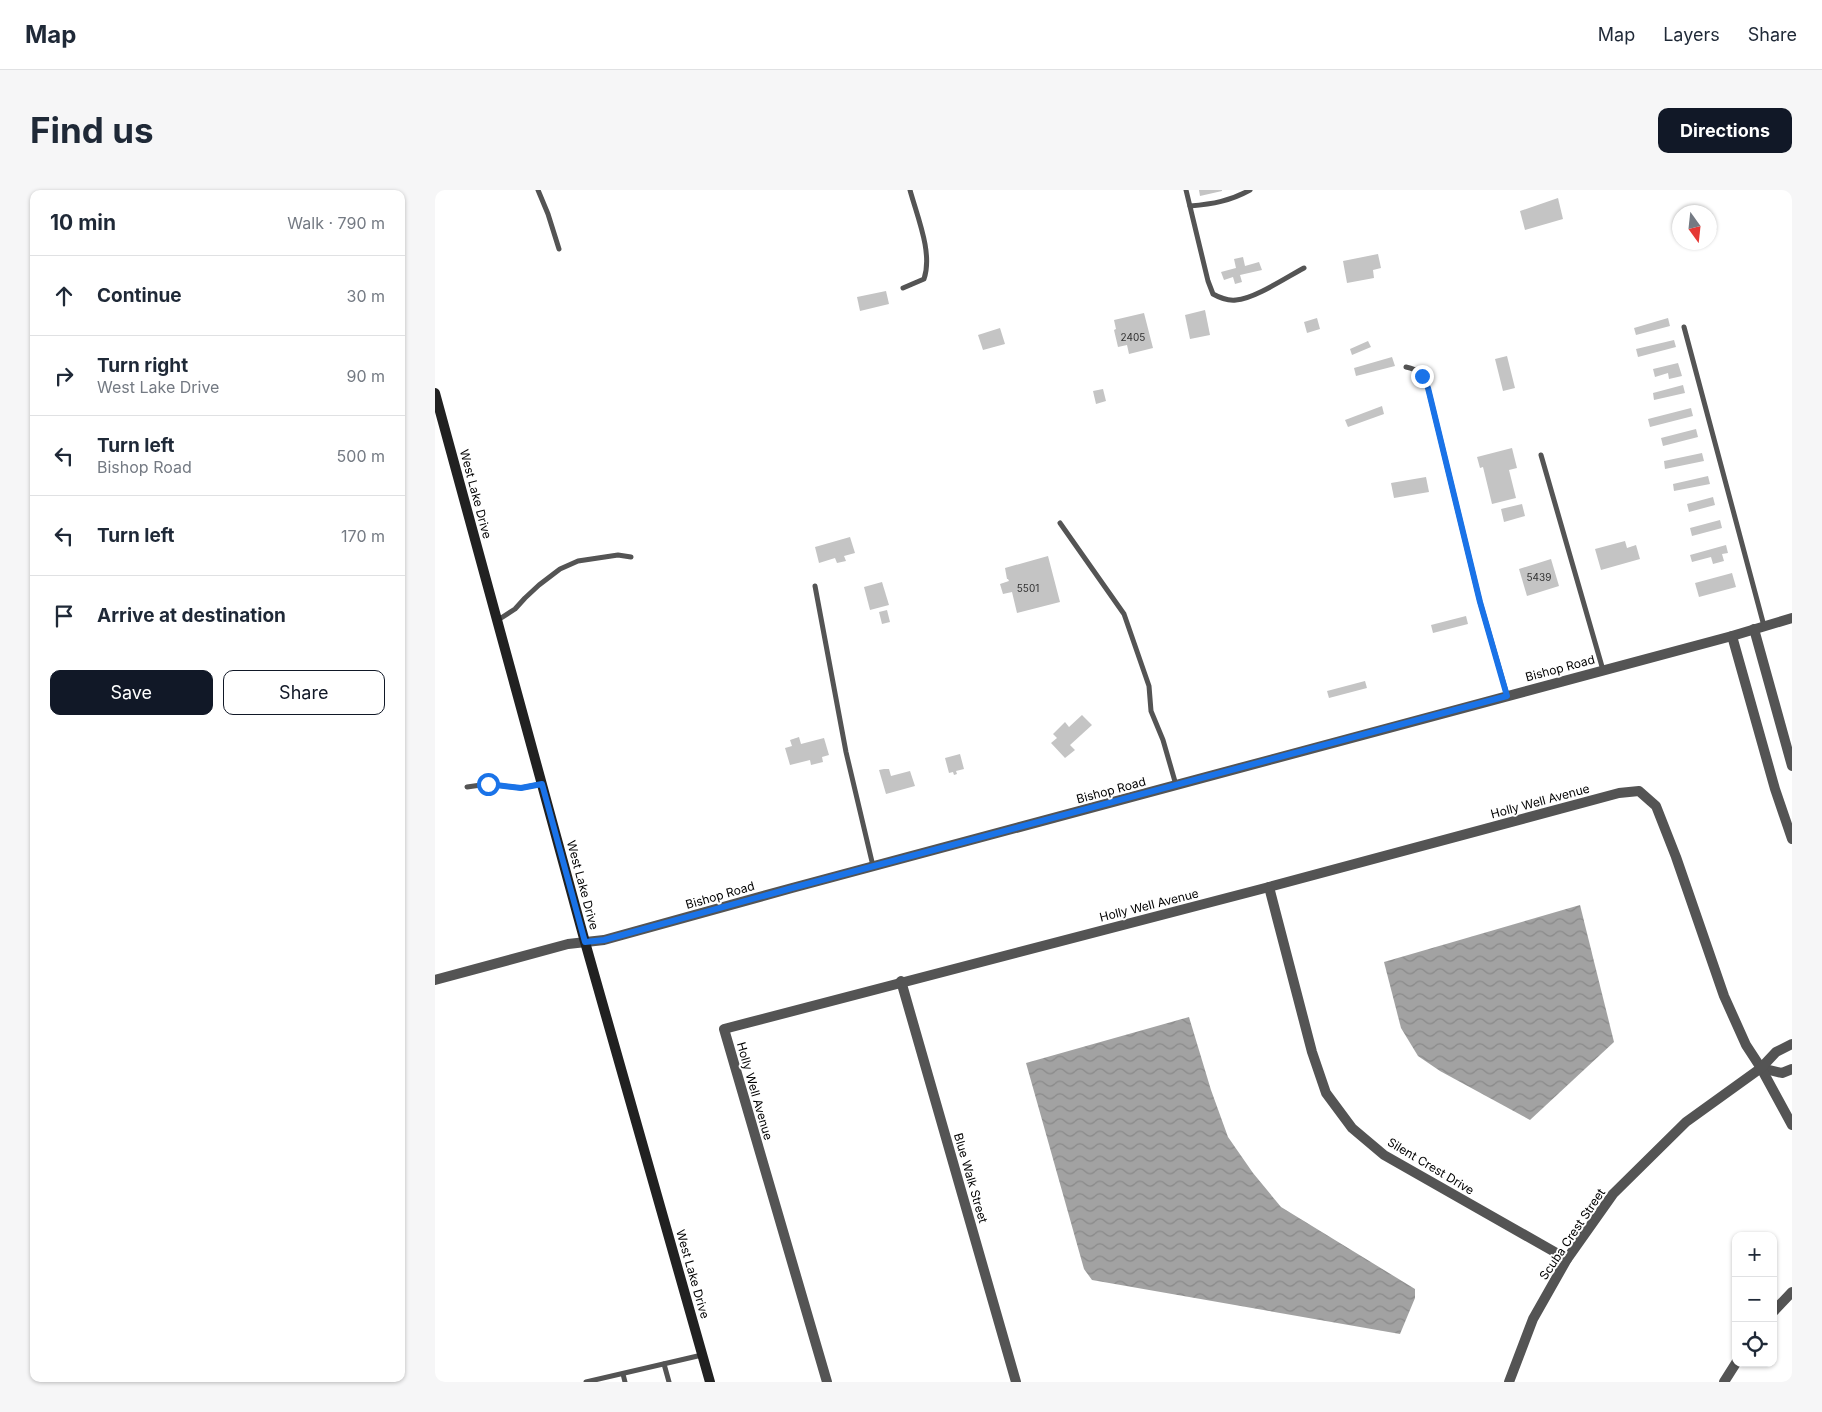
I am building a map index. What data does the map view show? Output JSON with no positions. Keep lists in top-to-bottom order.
{
  "streets": {
    "street": [
      "West Lake Drive",
      "Bishop Road",
      "Holly Well Avenue",
      "Silent Crest Drive",
      "Blue Walk Street",
      "Scuba Crest Street"
    ]
  },
  "crossings": [
    ["West Lake Drive", "Bishop Road"],
    ["Holly Well Avenue", "Silent Crest Drive"],
    ["Holly Well Avenue", "Blue Walk Street"],
    ["Holly Well Avenue", "Scuba Crest Street"],
    ["Silent Crest Drive", "Scuba Crest Street"]
  ],
  "house_numbers": ["2405", "5439", "5501"],
  "north": "bottom",
  "page": {
    "header": "Map",
    "nav": ["Map", "Layers", "Share"],
    "buttons": [
      "Directions",
      ["Save", "Share"]
    ],
    "title": "Find us",
    "heading": ["10 min", "Walk · 790 m"],
    "list": [
      ["Continue", "30 m"],
      ["Turn right", "West Lake Drive", "90 m"],
      ["Turn left", "Bishop Road", "500 m"],
      ["Turn left", "170 m"],
      "Arrive at destination"
    ],
    "map_buttons": ["+", "−"]
  }
}
